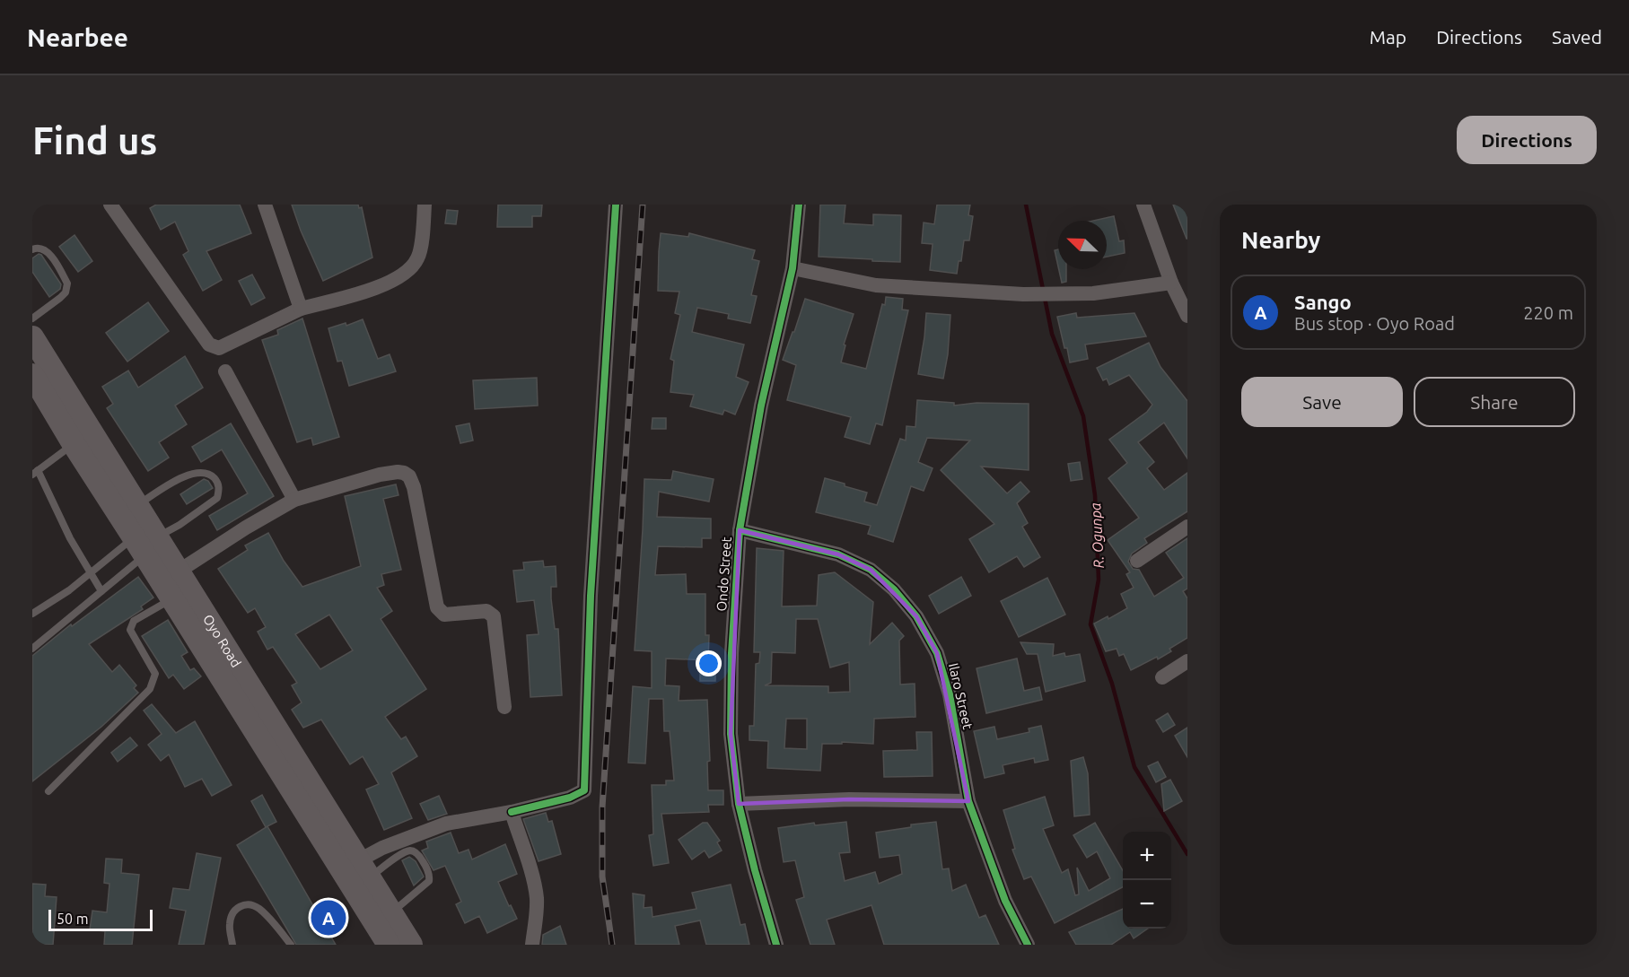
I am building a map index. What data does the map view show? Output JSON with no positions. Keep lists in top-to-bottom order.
{
  "streets": {
    "main road": ["Oyo Road"],
    "street": ["Ondo Street", "Ilaro Street"]
  },
  "crossings": [
    ["Ondo Street", "Ilaro Street"]
  ],
  "water": ["R. Ogunpa"],
  "scale_bar": "50 m",
  "north": "top left",
  "page": {
    "header": "Nearbee",
    "nav": ["Map", "Directions", "Saved"],
    "buttons": [
      "Directions",
      ["Save", "Share"]
    ],
    "title": "Find us",
    "heading": "Nearby",
    "list": [
      {
        "mark": "A",
        "name": "Sango",
        "note": "Bus stop · Oyo Road",
        "value": "220 m"
      }
    ],
    "map_buttons": ["+", "−"],
    "pins": "A",
    "scale": "50 m"
  }
}
